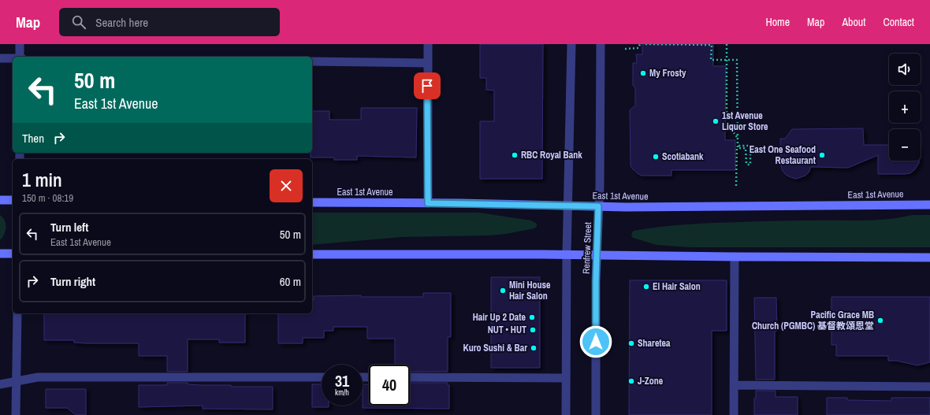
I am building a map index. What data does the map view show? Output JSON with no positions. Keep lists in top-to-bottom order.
{
  "streets": {
    "main road": ["East 1st Avenue"],
    "street": ["Renfrew Street"]
  },
  "crossings": [
    ["East 1st Avenue", "Renfrew Street"]
  ],
  "places": [
    "My Frosty",
    "1st Avenue Liquor Store",
    "RBC Royal Bank",
    "East One Seafood Restaurant",
    "Scotiabank",
    "El Hair Salon",
    "Mini House Hair Salon",
    "Hair Up 2 Date",
    "Pacific Grace MB Church (PGMBC) 基督教頌恩堂",
    "NUT • HUT",
    "Sharetea",
    "Kuro Sushi & Bar",
    "J-Zone"
  ],
  "page": {
    "header": "Map",
    "search": "Search here",
    "nav": [
      "Home",
      "Map",
      "About",
      "Contact"
    ],
    "map_buttons": ["+", "−"],
    "turn": ["50 m", "East 1st Avenue"],
    "then": "Then",
    "heading": ["1 min", "150 m · 08:19"],
    "list": [
      {
        "name": "Turn left",
        "note": "East 1st Avenue",
        "value": "50 m"
      },
      {
        "name": "Turn right",
        "value": "60 m"
      }
    ],
    "speed": "31 km/h",
    "limit": "40"
  }
}
